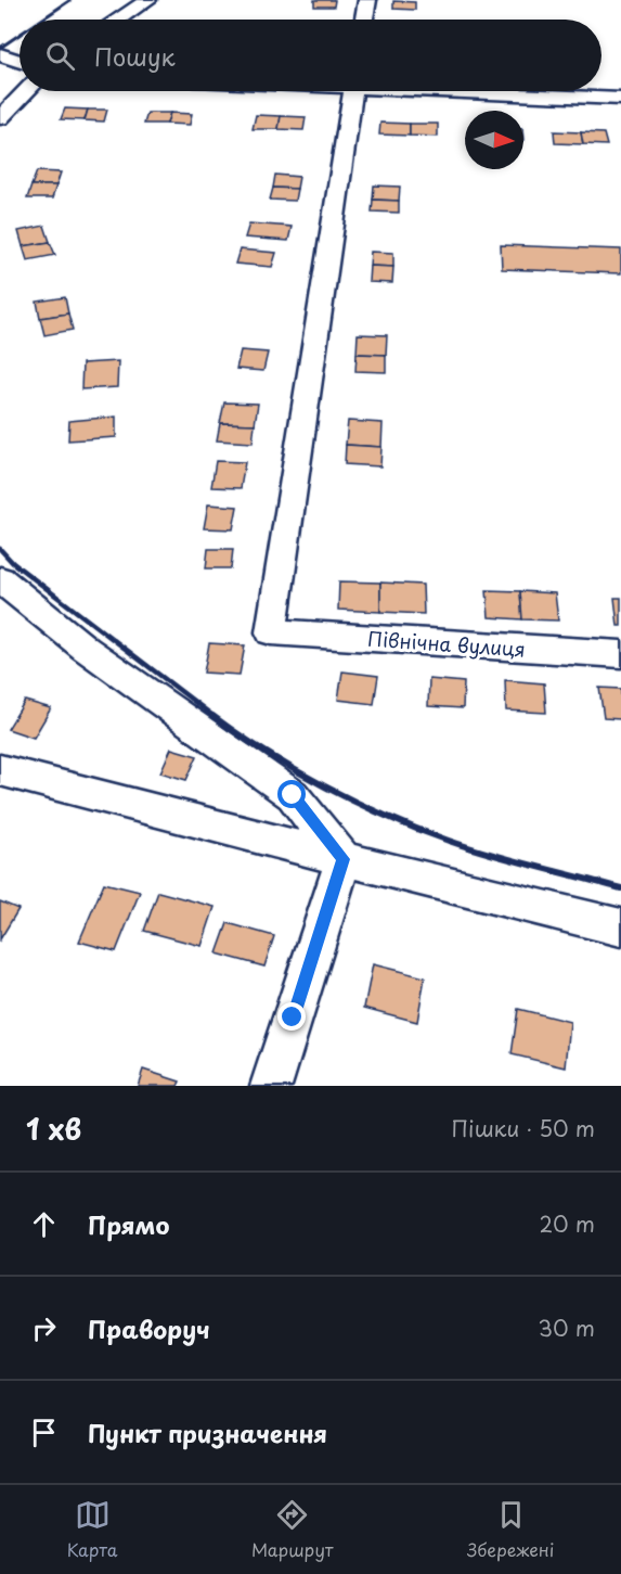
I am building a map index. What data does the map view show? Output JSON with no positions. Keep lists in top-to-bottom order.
{
  "streets": {
    "street": ["Північна вулиця"]
  },
  "north": "right",
  "page": {
    "search": "Пошук",
    "heading": ["1 хв", "Пішки · 50 m"],
    "list": [
      ["Прямо", "20 m"],
      ["Праворуч", "30 m"],
      "Пункт призначення"
    ],
    "nav": ["Карта", "Маршрут", "Збережені"]
  }
}
